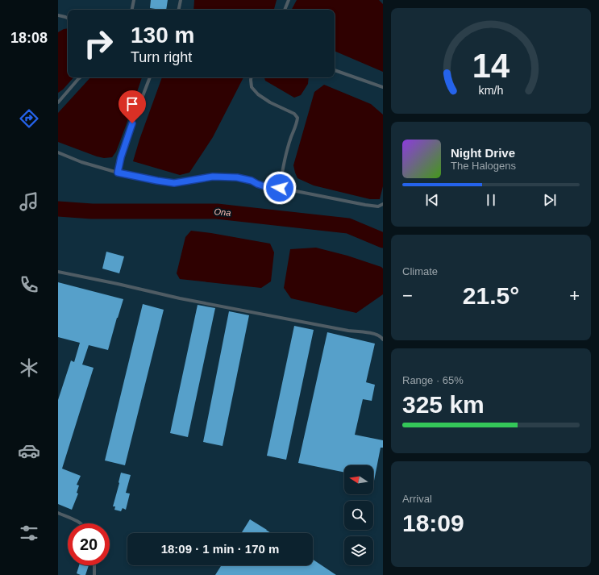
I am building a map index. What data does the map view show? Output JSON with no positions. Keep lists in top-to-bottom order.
{
  "water": ["Ona"],
  "north": "left",
  "page": {
    "tabs": "18:08",
    "turn": ["130 m", "Turn right"],
    "song": ["Night Drive", "The Halogens"],
    "tile": [
      "Climate",
      ["Range · 65%", "325 km"],
      ["Arrival", "18:09"]
    ],
    "heat": ["−", "21.5°", "+"],
    "limit": "20",
    "trip": "18:09 · 1 min · 170 m",
    "gauge": ["14", "km/h"]
  }
}
